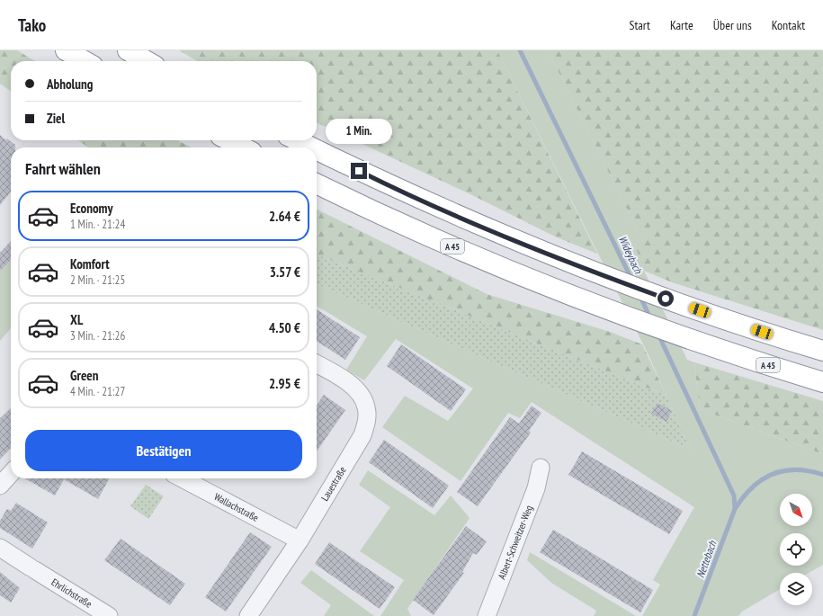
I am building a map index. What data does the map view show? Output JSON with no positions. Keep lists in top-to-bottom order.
{
  "streets": {
    "highway": ["A 45"],
    "street": [
      "Lauestraße",
      "Wallachstraße",
      "Albert-Schweitzer-Weg",
      "Ehrlichstraße"
    ]
  },
  "crossings": [
    ["Lauestraße", "Wallachstraße"]
  ],
  "water": ["Wideybach", "Nettebach"],
  "north": "bottom right",
  "page": {
    "header": "Tako",
    "nav": [
      "Start",
      "Karte",
      "Über uns",
      "Kontakt"
    ],
    "banner": ["Abholung", "Ziel"],
    "bubble": "1 Min.",
    "heading": "Fahrt wählen",
    "list": [
      {
        "name": "Economy",
        "note": "1 Min. · 21:24",
        "value": "2.64 €"
      },
      {
        "name": "Komfort",
        "note": "2 Min. · 21:25",
        "value": "3.57 €"
      },
      {
        "name": "XL",
        "note": "3 Min. · 21:26",
        "value": "4.50 €"
      },
      {
        "name": "Green",
        "note": "4 Min. · 21:27",
        "value": "2.95 €"
      }
    ],
    "buttons": "Bestätigen"
  }
}
